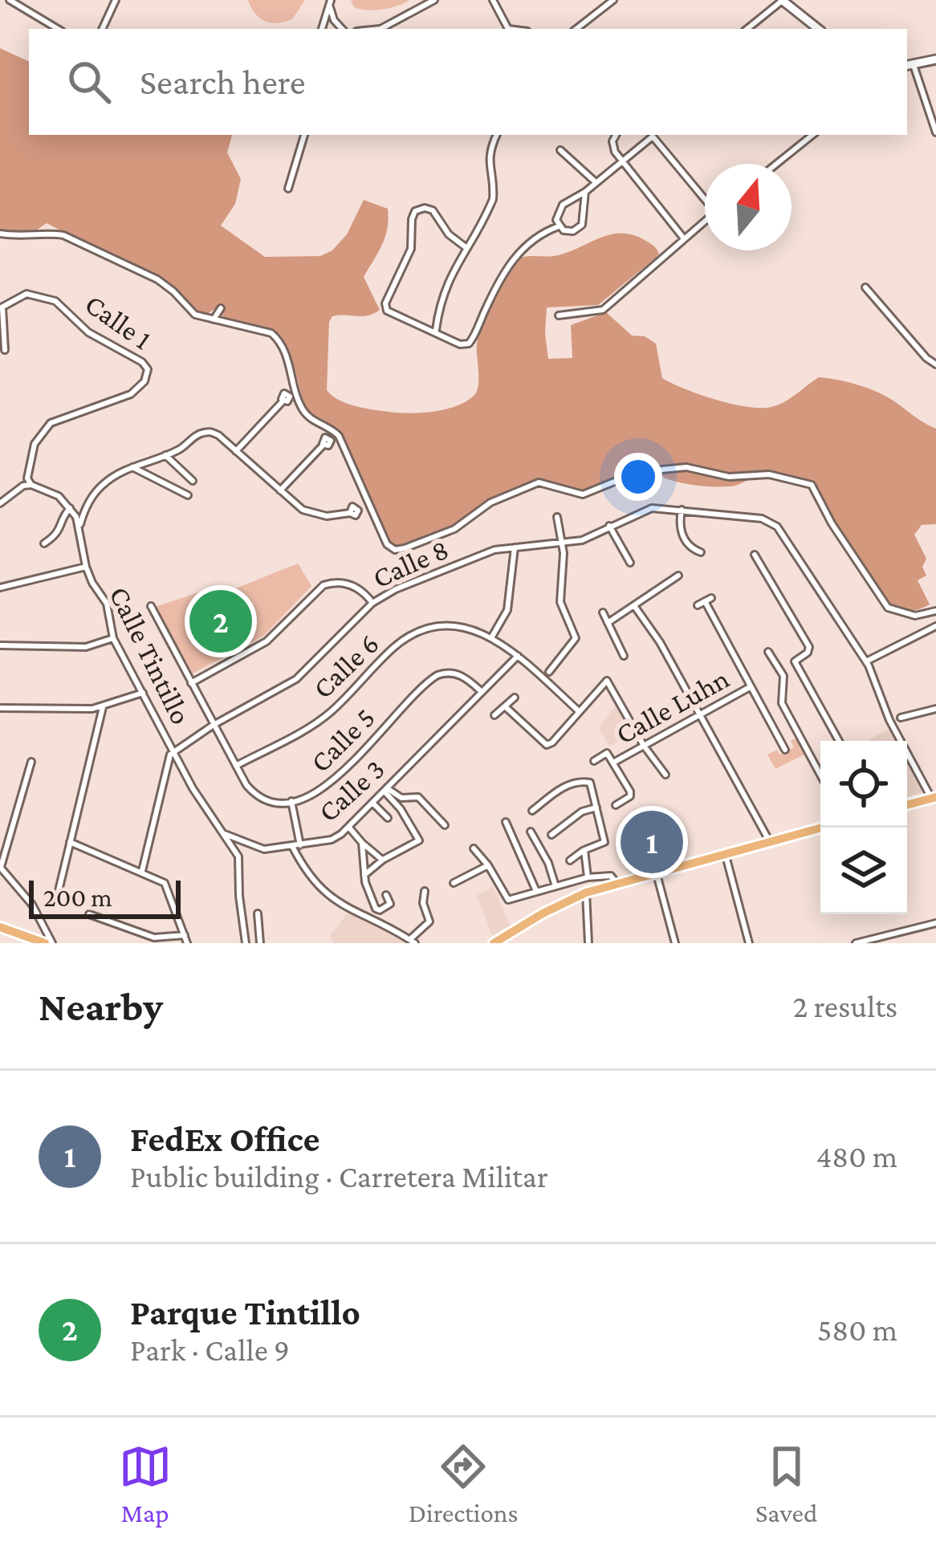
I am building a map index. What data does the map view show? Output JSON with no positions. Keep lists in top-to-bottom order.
{
  "streets": {
    "street": [
      "Calle 1",
      "Calle 8",
      "Calle Tintillo",
      "Calle 6",
      "Calle Luhn",
      "Calle 5",
      "Calle 3"
    ]
  },
  "crossings": [
    ["Calle 8", "Calle Tintillo"],
    ["Calle 8", "Calle 5"],
    ["Calle Tintillo", "Calle 3"],
    ["Calle 6", "Calle 5"],
    ["Calle 6", "Calle 3"],
    ["Calle 5", "Calle 3"]
  ],
  "scale_bar": "200 m",
  "north": "top",
  "page": {
    "search": "Search here",
    "pins": ["2", "1"],
    "scale": "200 m",
    "heading": ["Nearby", "2 results"],
    "list": [
      {
        "mark": "1",
        "name": "FedEx Office",
        "note": "Public building · Carretera Militar",
        "value": "480 m"
      },
      {
        "mark": "2",
        "name": "Parque Tintillo",
        "note": "Park · Calle 9",
        "value": "580 m"
      }
    ],
    "nav": ["Map", "Directions", "Saved"]
  }
}
